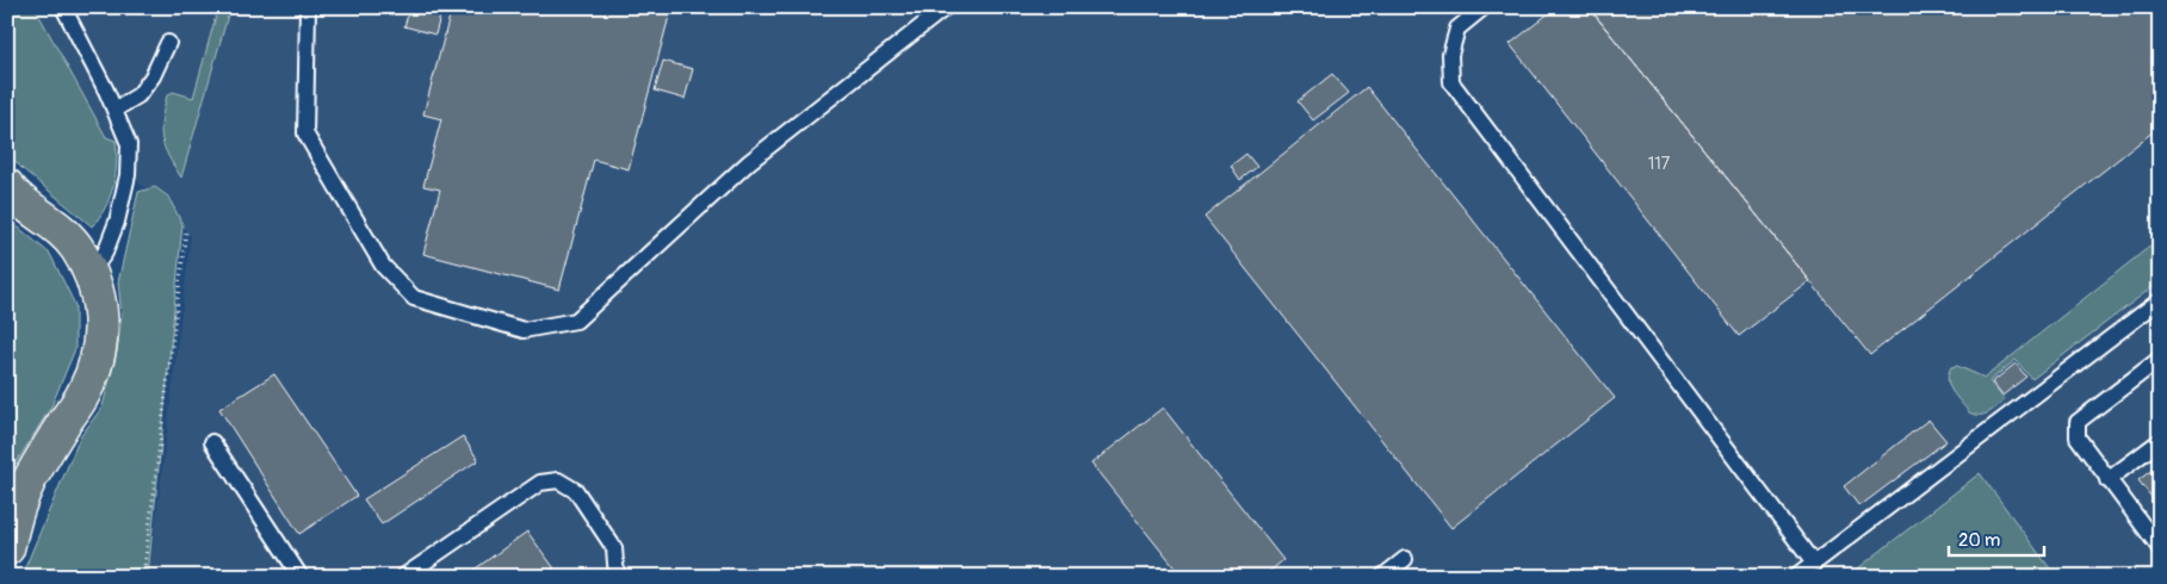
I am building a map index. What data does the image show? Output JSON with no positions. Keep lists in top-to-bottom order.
{
  "house_numbers": ["117"],
  "scale_bar": "20 m"
}
